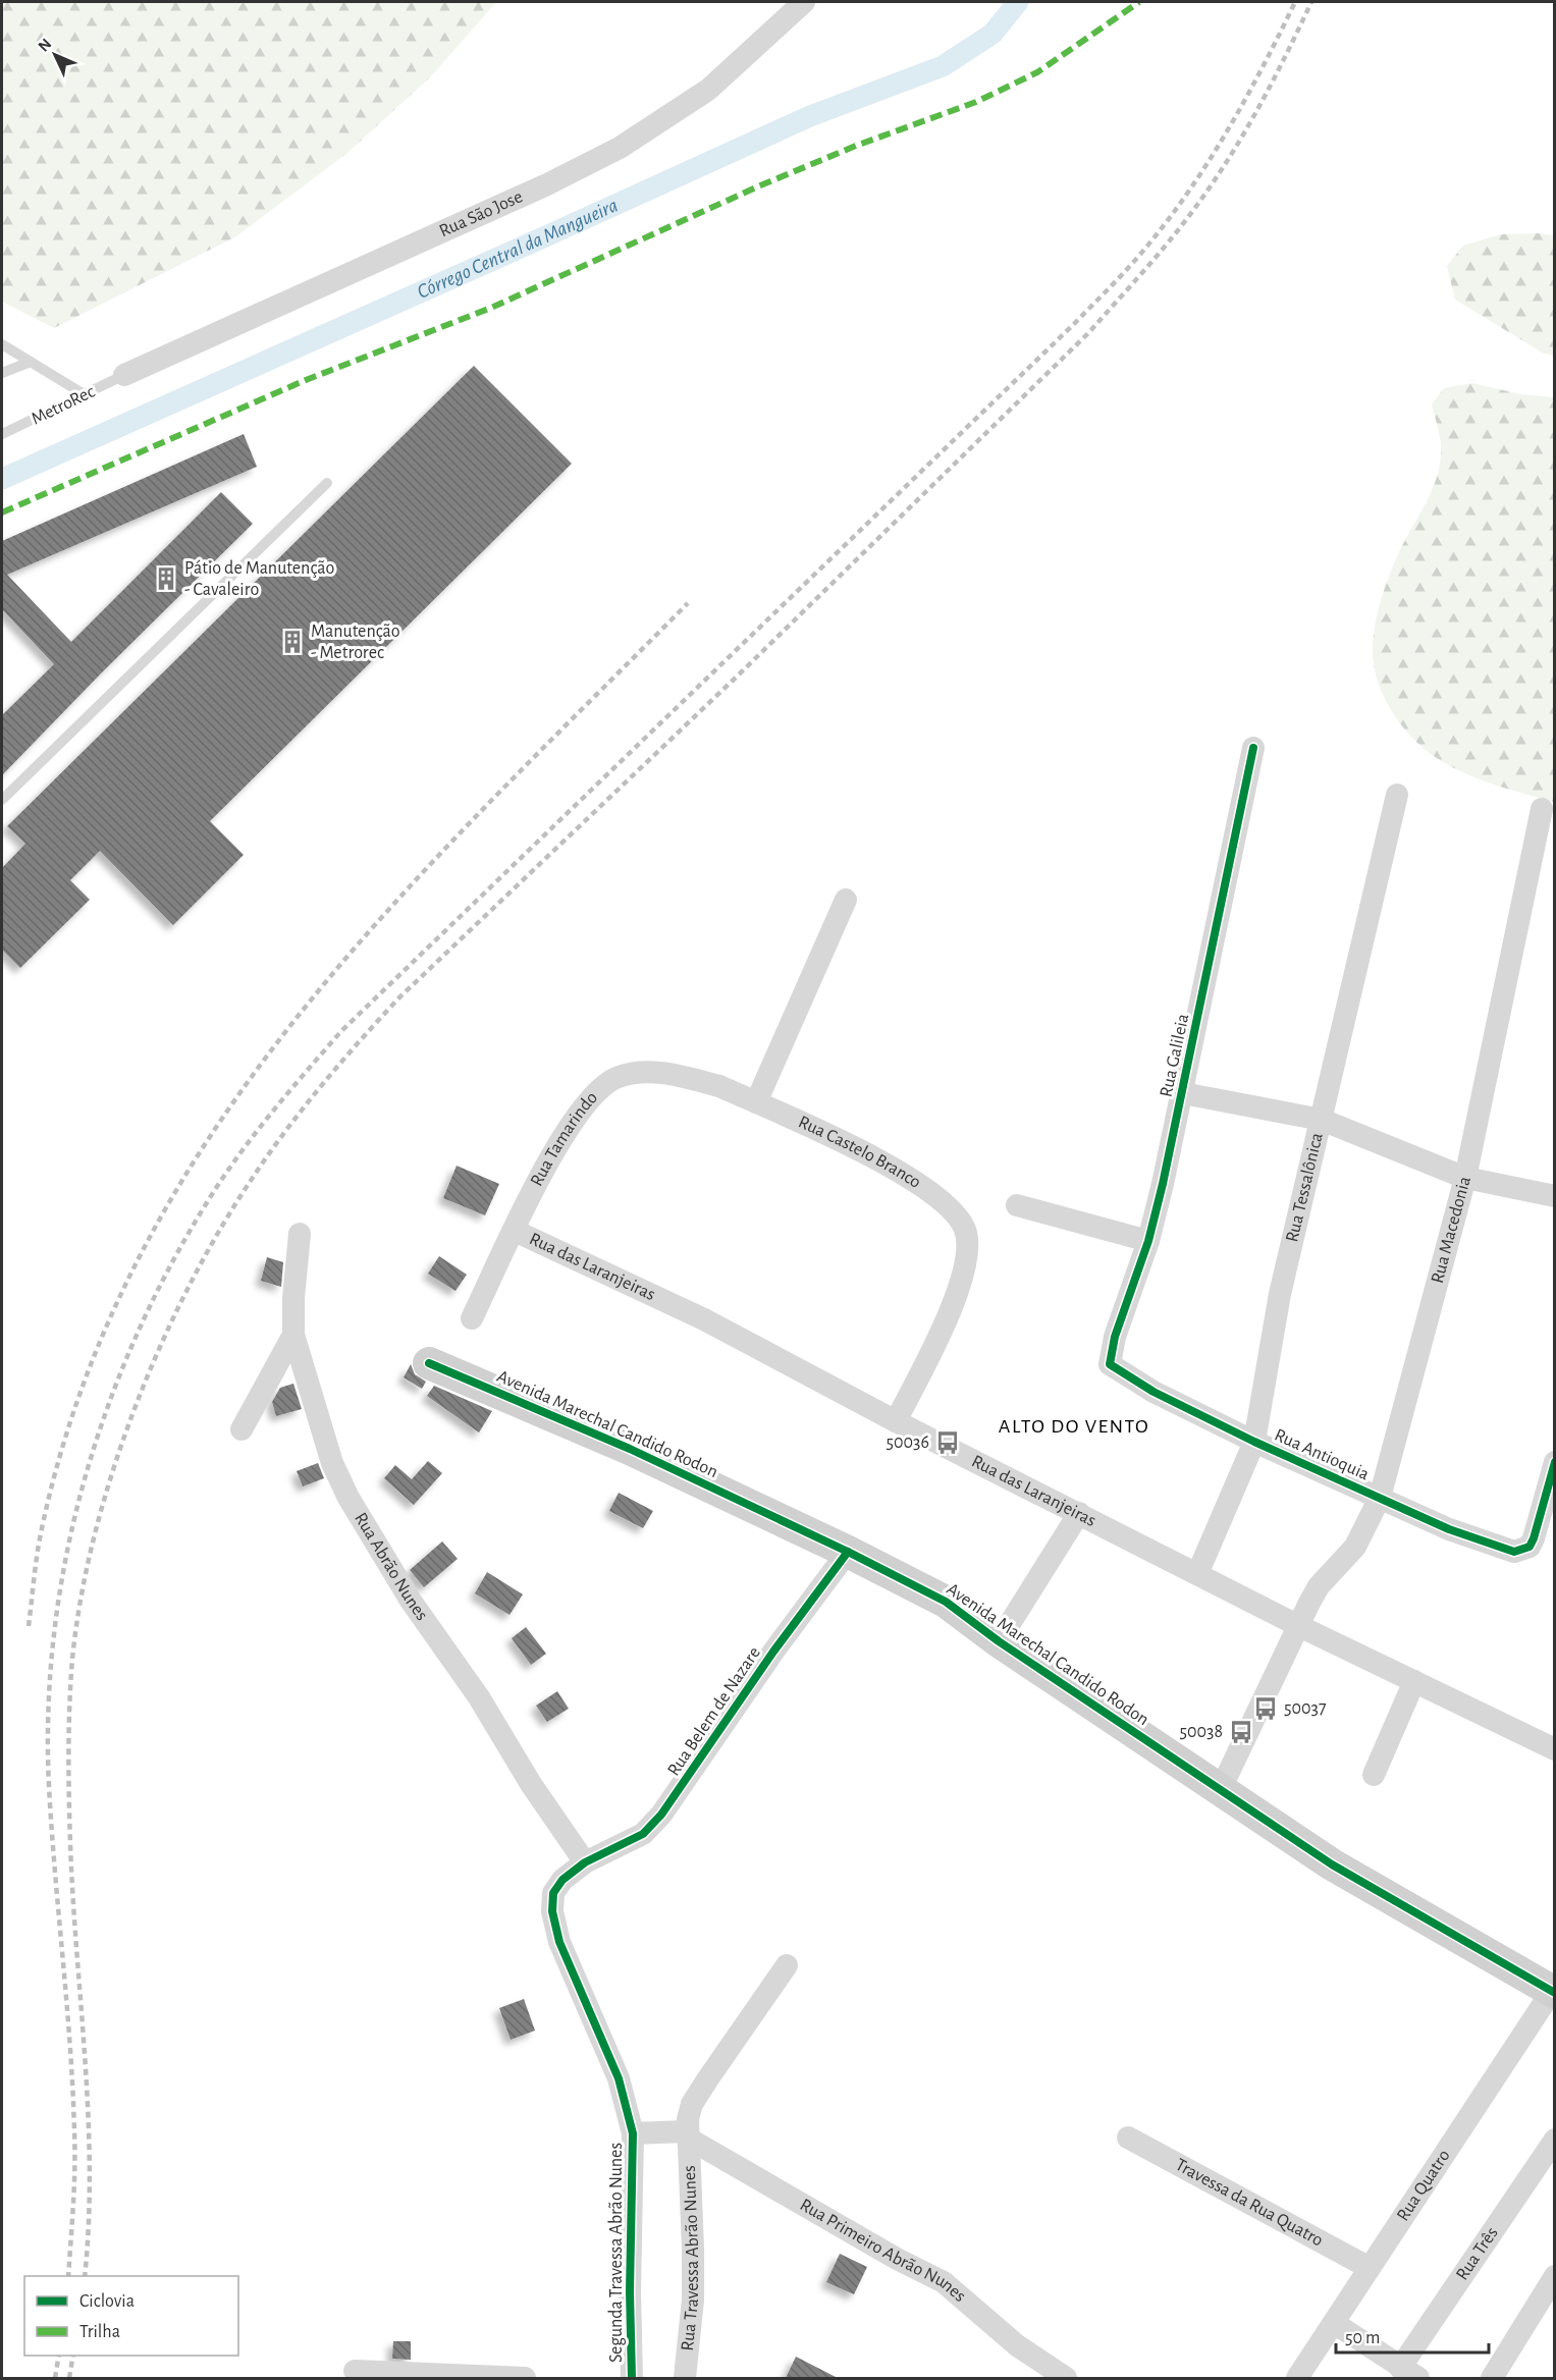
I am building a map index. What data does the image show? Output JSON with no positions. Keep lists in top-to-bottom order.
{
  "streets": {
    "street": [
      "Rua São Jose",
      "Rua Galileia",
      "Rua Tamarindo",
      "Rua Castelo Branco",
      "Rua Tessalônica",
      "Rua Macedonia",
      "Rua das Laranjeiras",
      "Avenida Marechal Candido Rodon",
      "Rua Antioquia",
      "Rua Abrão Nunes",
      "Rua Belem de Nazare",
      "Rua Quatro",
      "Travessa da Rua Quatro",
      "Rua Primeiro Abrão Nunes",
      "Segunda Travessa Abrão Nunes",
      "Rua Três",
      "Rua Travessa Abrão Nunes"
    ],
    "lane": ["MetroRec"]
  },
  "crossings": [
    ["Rua São Jose", "MetroRec"],
    ["Rua Galileia", "Rua Antioquia"],
    ["Rua Tamarindo", "Rua Castelo Branco"],
    ["Rua Tamarindo", "Rua das Laranjeiras"],
    ["Rua Castelo Branco", "Rua das Laranjeiras"],
    ["Rua Tessalônica", "Rua das Laranjeiras"],
    ["Rua Tessalônica", "Rua Antioquia"],
    ["Rua Macedonia", "Rua das Laranjeiras"],
    ["Rua Macedonia", "Avenida Marechal Candido Rodon"],
    ["Rua Macedonia", "Rua Antioquia"],
    ["Avenida Marechal Candido Rodon", "Rua Belem de Nazare"],
    ["Avenida Marechal Candido Rodon", "Rua Quatro"],
    ["Rua Abrão Nunes", "Rua Belem de Nazare"],
    ["Rua Abrão Nunes", "Segunda Travessa Abrão Nunes"],
    ["Rua Belem de Nazare", "Segunda Travessa Abrão Nunes"],
    ["Rua Quatro", "Travessa da Rua Quatro"],
    ["Rua Quatro", "Rua Três"],
    ["Rua Primeiro Abrão Nunes", "Rua Travessa Abrão Nunes"]
  ],
  "districts": ["ALTO DO VENTO"],
  "water": ["Córrego Central da Mangueira"],
  "places": {
    "building": ["Pátio de Manutenção - Cavaleiro", "Manutenção - Metrorec"],
    "bus stop": ["50036", "50037", "50038"]
  },
  "legend": ["Ciclovia", "Trilha"],
  "scale_bar": "50 m",
  "north": "top left"
}
